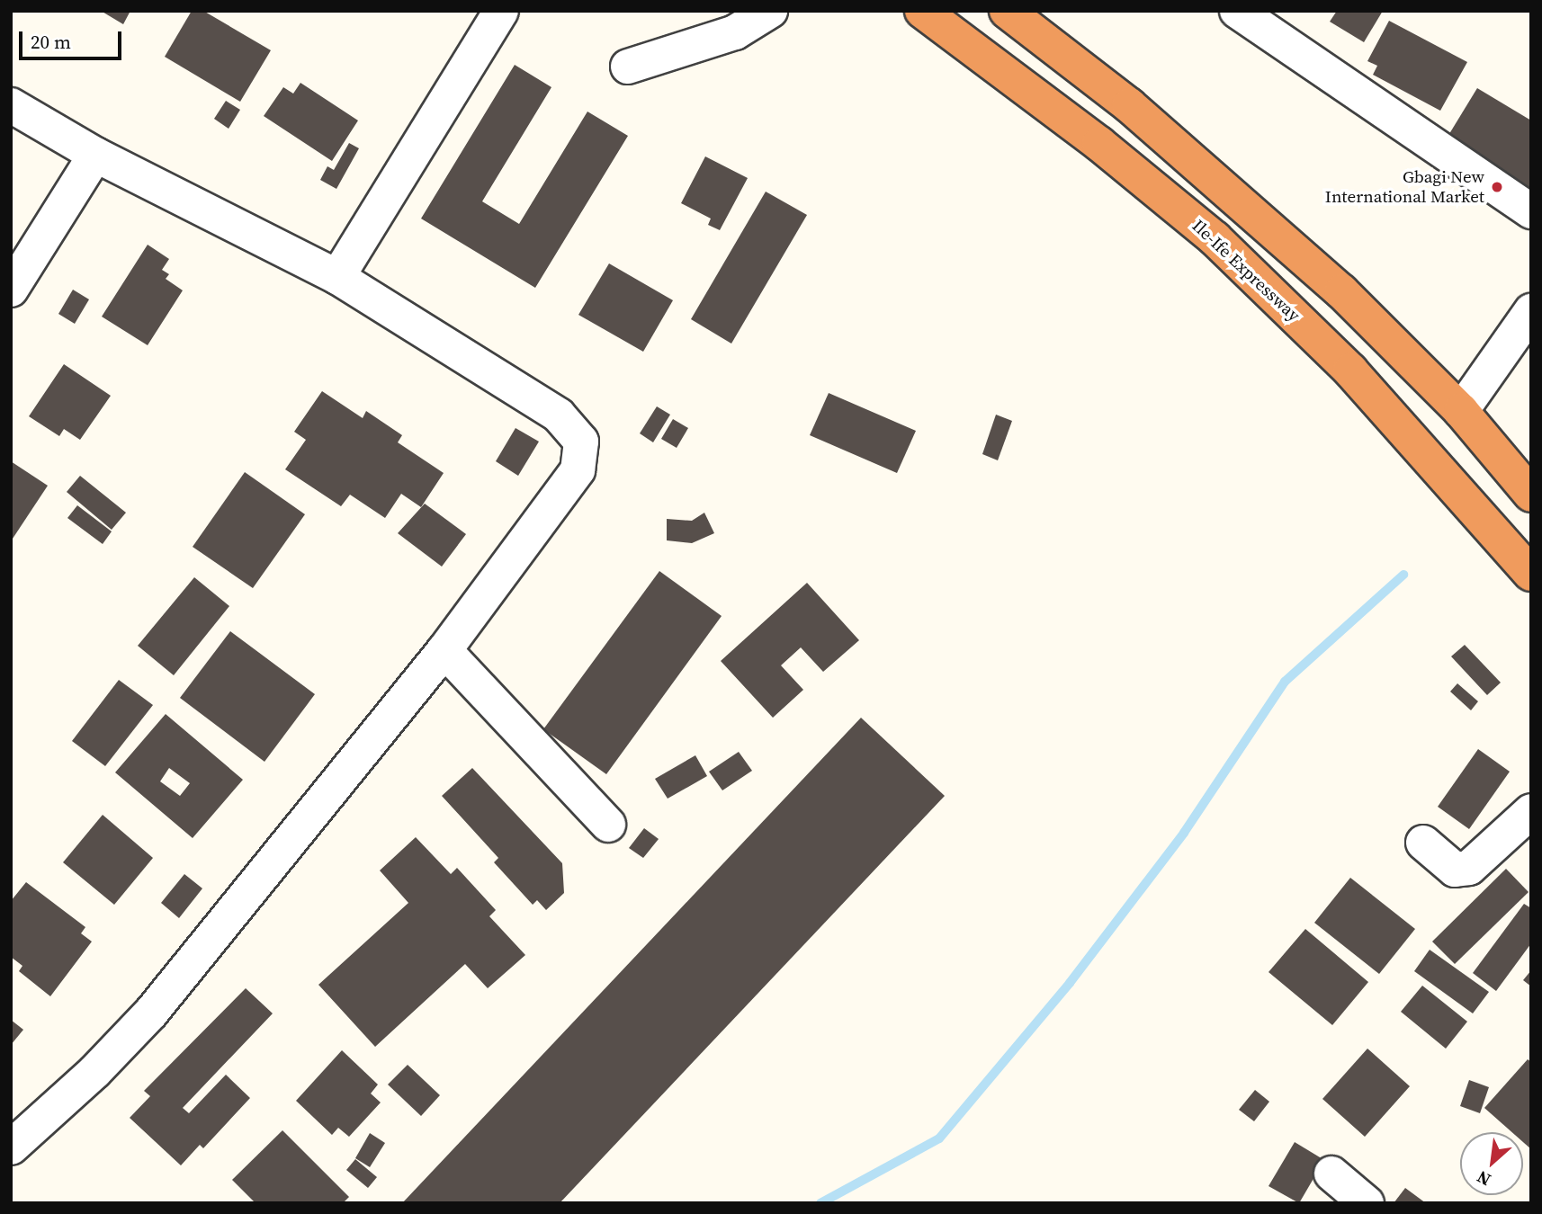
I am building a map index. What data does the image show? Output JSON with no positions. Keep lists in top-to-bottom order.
{
  "streets": {
    "highway": ["Ile-Ife Expressway"]
  },
  "places": ["Gbagi New International Market"],
  "scale_bar": "20 m",
  "north": "bottom left"
}
